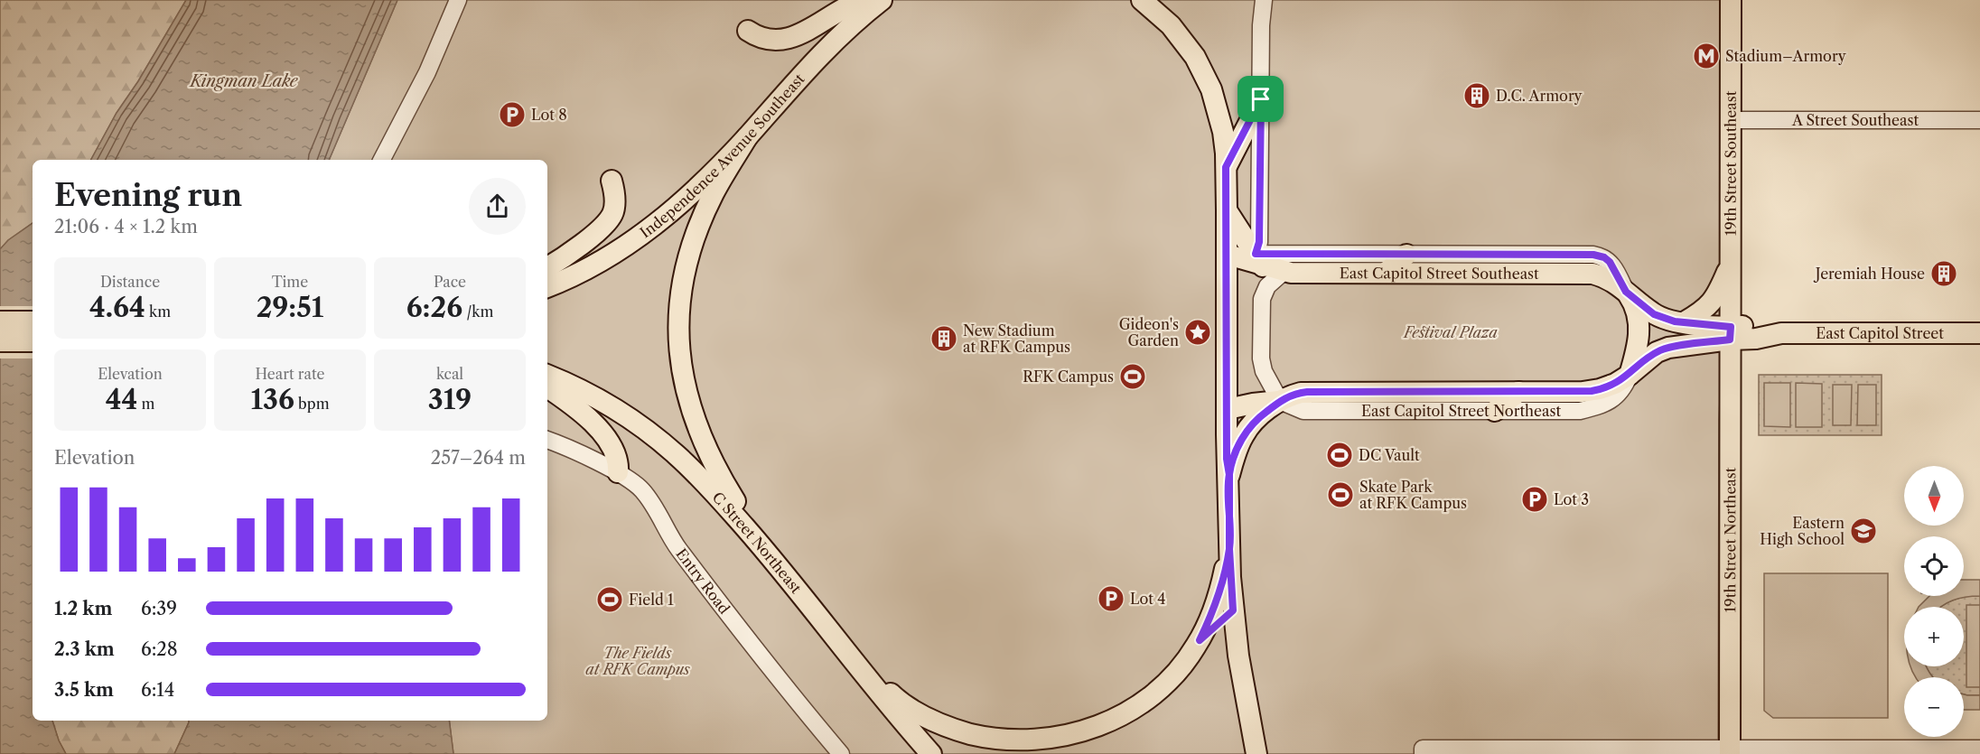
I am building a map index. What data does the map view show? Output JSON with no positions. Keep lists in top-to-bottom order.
{
  "streets": {
    "main road": [
      "Independence Avenue Southeast",
      "19th Street Southeast",
      "East Capitol Street Southeast",
      "East Capitol Street",
      "East Capitol Street Northeast",
      "19th Street Northeast",
      "C Street Northeast"
    ],
    "street": ["A Street Southeast", "Entry Road"]
  },
  "crossings": [
    ["A Street Southeast", "19th Street Southeast"],
    ["19th Street Southeast", "East Capitol Street Southeast"],
    ["19th Street Southeast", "East Capitol Street Northeast"],
    ["19th Street Southeast", "19th Street Northeast"],
    ["East Capitol Street Southeast", "East Capitol Street Northeast"],
    ["East Capitol Street Southeast", "19th Street Northeast"],
    ["East Capitol Street", "East Capitol Street Northeast"],
    ["East Capitol Street Northeast", "19th Street Northeast"]
  ],
  "water": ["Kingman Lake"],
  "parks": ["Festival Plaza", "The Fields at RFK Campus"],
  "places": {
    "metro station": ["Stadium–Armory"],
    "building": ["D.C. Armory", "Jeremiah House", "New Stadium at RFK Campus"],
    "parking": ["Lot 8", "Lot 3", "Lot 4"],
    "place": ["Gideon's Garden"],
    "sports": [
      "RFK Campus",
      "DC Vault",
      "Skate Park at RFK Campus",
      "Field 1"
    ],
    "school or university": ["Eastern High School"]
  },
  "north": "bottom",
  "page": {
    "heading": ["Evening run", "21:06 · 4 × 1.2 km"],
    "stats": [
      ["Distance", "4.64 km"],
      ["Time", "29:51"],
      ["Pace", "6:26 /km"],
      ["Elevation", "44 m"],
      ["Heart rate", "136 bpm"],
      ["kcal", "319"]
    ],
    "chart": ["Elevation", "257–264 m"],
    "map_buttons": ["+", "−"],
    "list": [
      {
        "name": "1.2 km",
        "note": "6:39"
      },
      {
        "name": "2.3 km",
        "note": "6:28"
      },
      {
        "name": "3.5 km",
        "note": "6:14"
      }
    ]
  }
}
